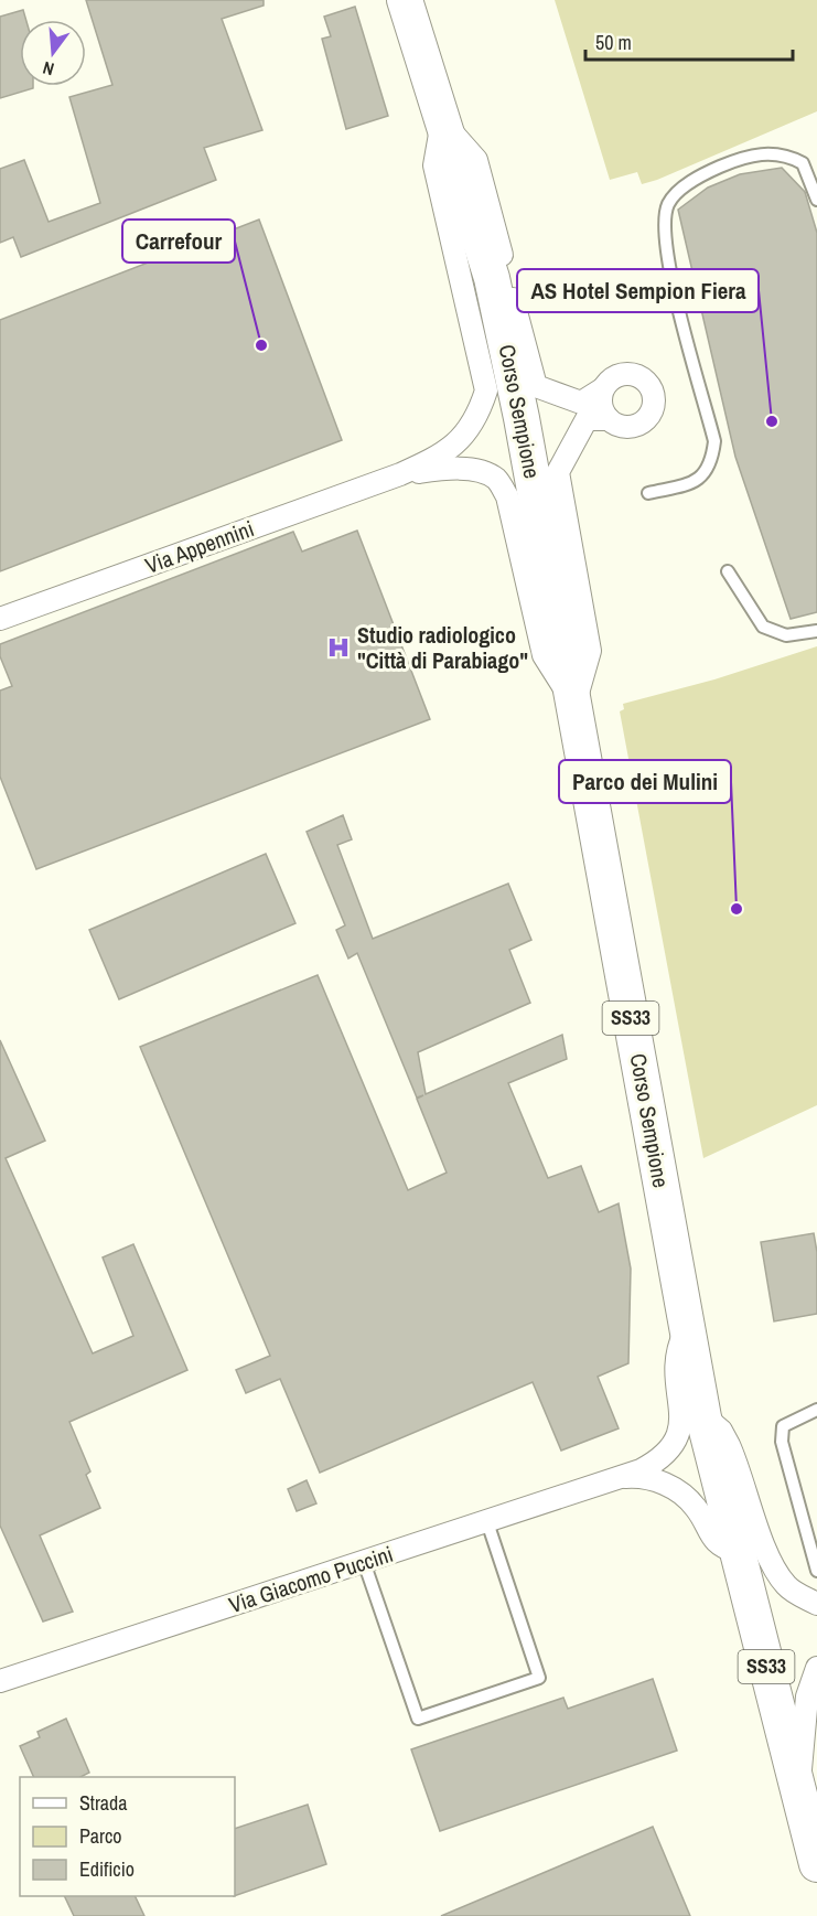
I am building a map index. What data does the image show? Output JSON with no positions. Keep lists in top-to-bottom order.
{
  "streets": {
    "main road": ["Corso Sempione", "SS33"],
    "street": ["Via Appennini", "Via Giacomo Puccini"]
  },
  "crossings": [
    ["Corso Sempione", "Via Appennini"]
  ],
  "places": {
    "other": ["Carrefour", "AS Hotel Sempion Fiera", "Parco dei Mulini"],
    "hospital": ["Studio radiologico \"Città di Parabiago\""]
  },
  "legend": ["Strada", "Parco", "Edificio"],
  "scale_bar": "50 m",
  "north": "bottom"
}
